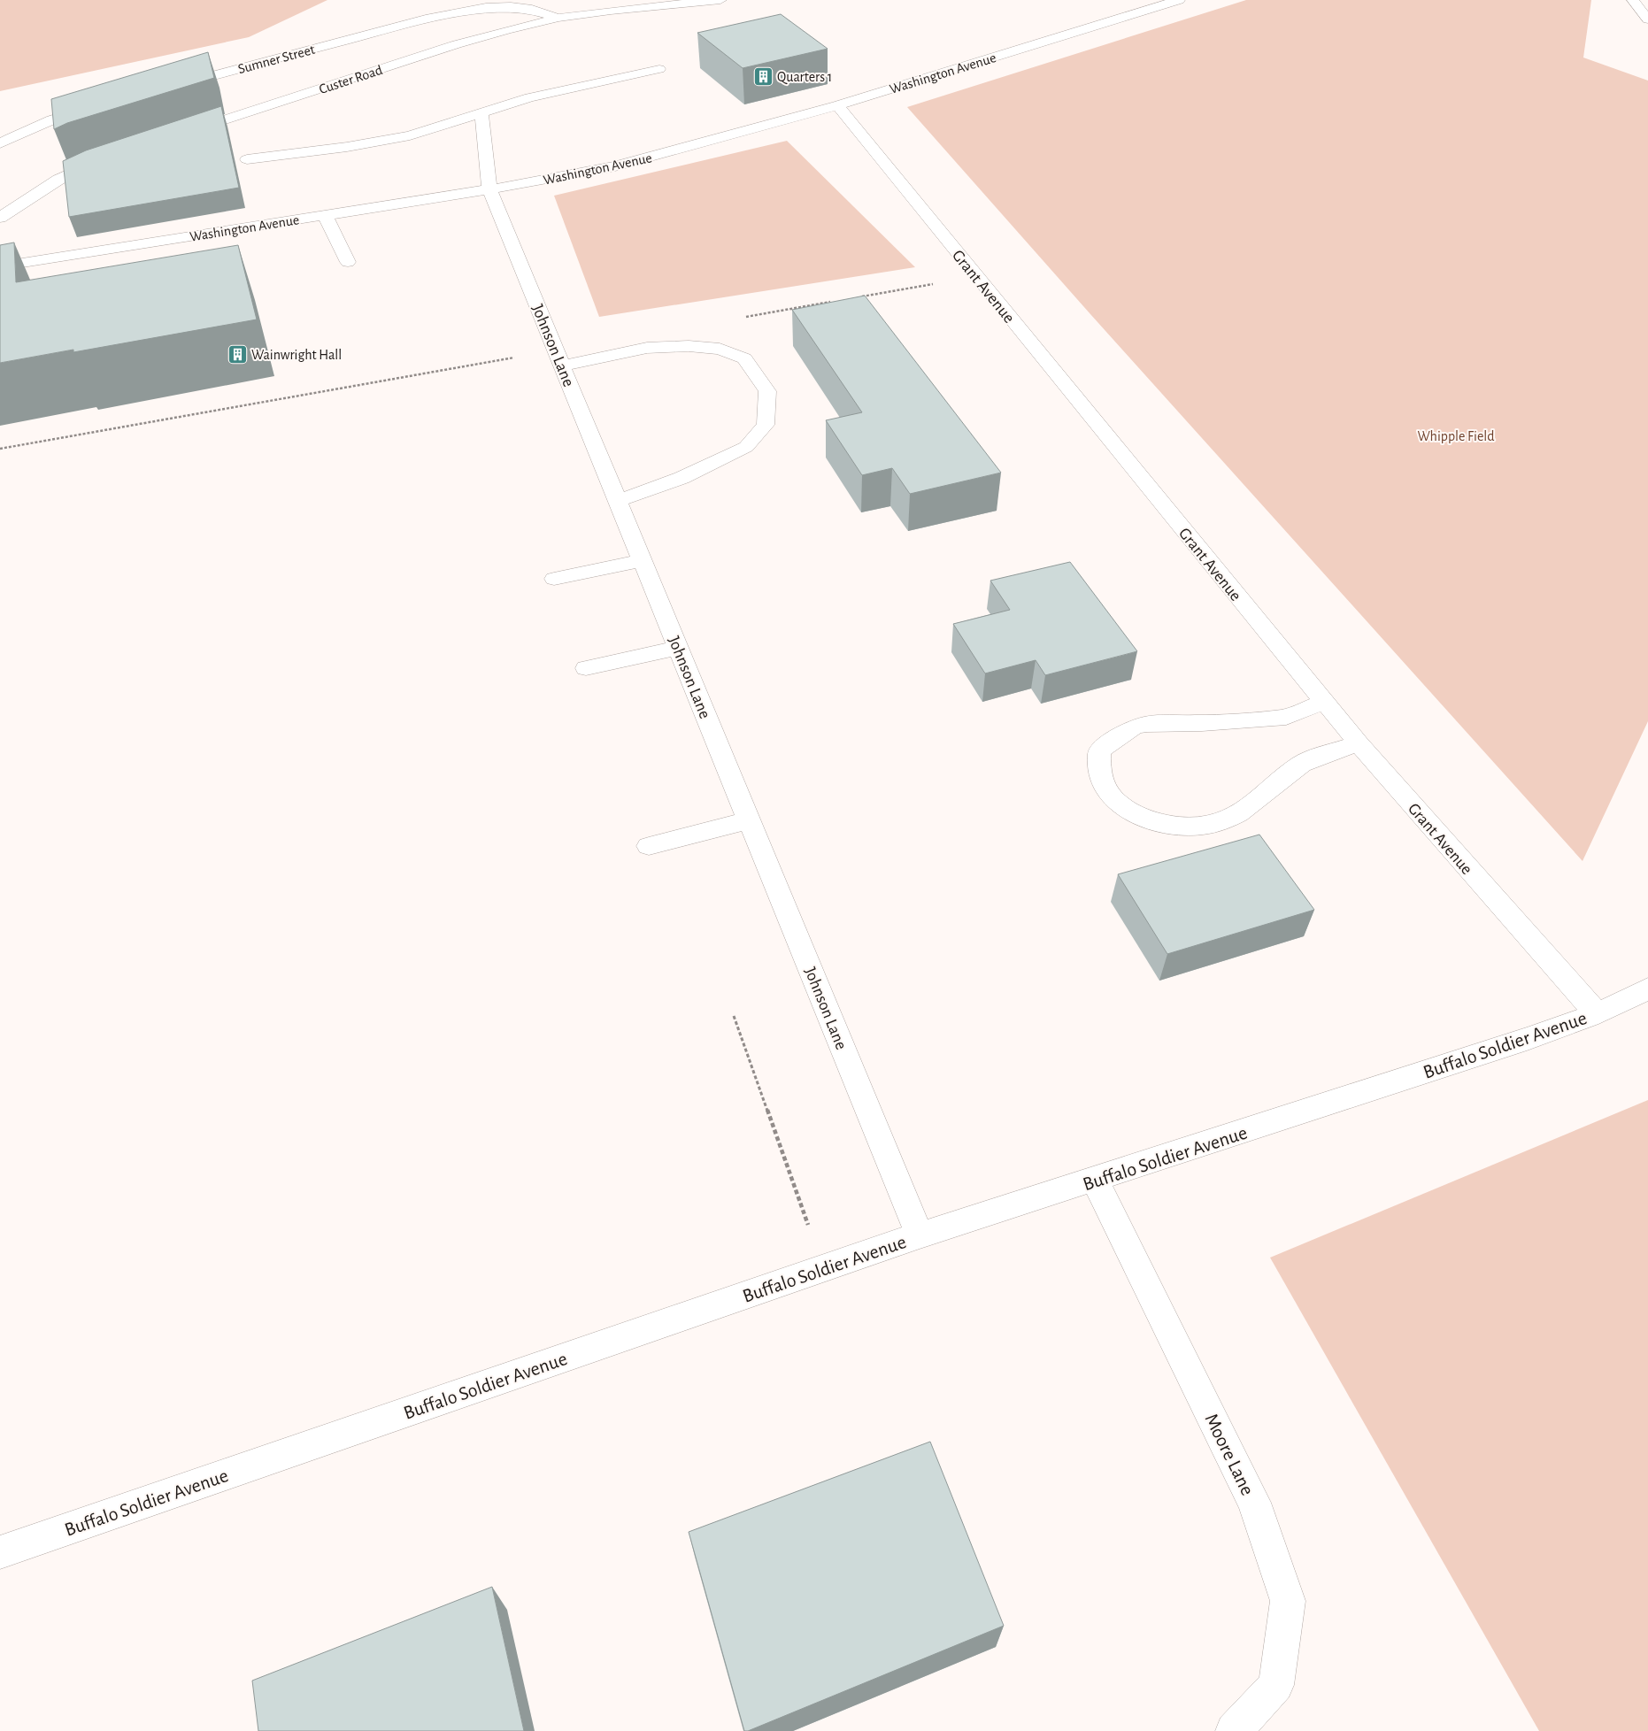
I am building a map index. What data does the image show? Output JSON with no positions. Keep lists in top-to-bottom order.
{
  "streets": {
    "street": [
      "Sumner Street",
      "Washington Avenue",
      "Custer Road",
      "Grant Avenue",
      "Johnson Lane",
      "Buffalo Soldier Avenue",
      "Moore Lane"
    ]
  },
  "crossings": [
    ["Sumner Street", "Custer Road"],
    ["Washington Avenue", "Grant Avenue"],
    ["Washington Avenue", "Johnson Lane"],
    ["Grant Avenue", "Buffalo Soldier Avenue"],
    ["Johnson Lane", "Buffalo Soldier Avenue"],
    ["Buffalo Soldier Avenue", "Moore Lane"]
  ],
  "parks": ["Whipple Field"],
  "places": {
    "building": ["Quarters 1", "Wainwright Hall"]
  }
}
